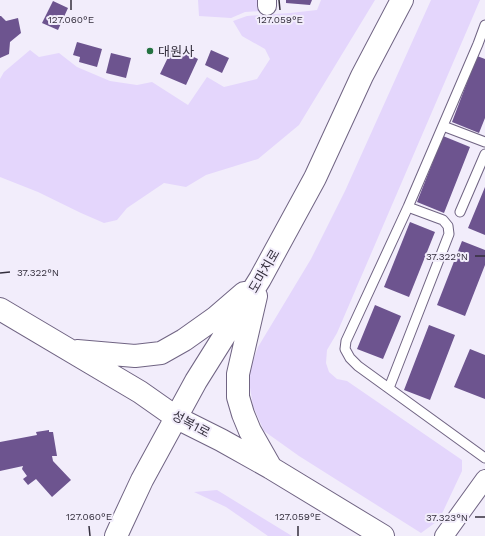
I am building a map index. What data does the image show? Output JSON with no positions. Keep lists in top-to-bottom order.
{
  "streets": {
    "main road": ["도마치로", "성복1로"]
  },
  "crossings": [
    ["도마치로", "성복1로"]
  ],
  "places": ["대원사"],
  "coordinates": [
    "127.060°E",
    "127.059°E",
    "37.322°N",
    "37.323°N"
  ]
}
